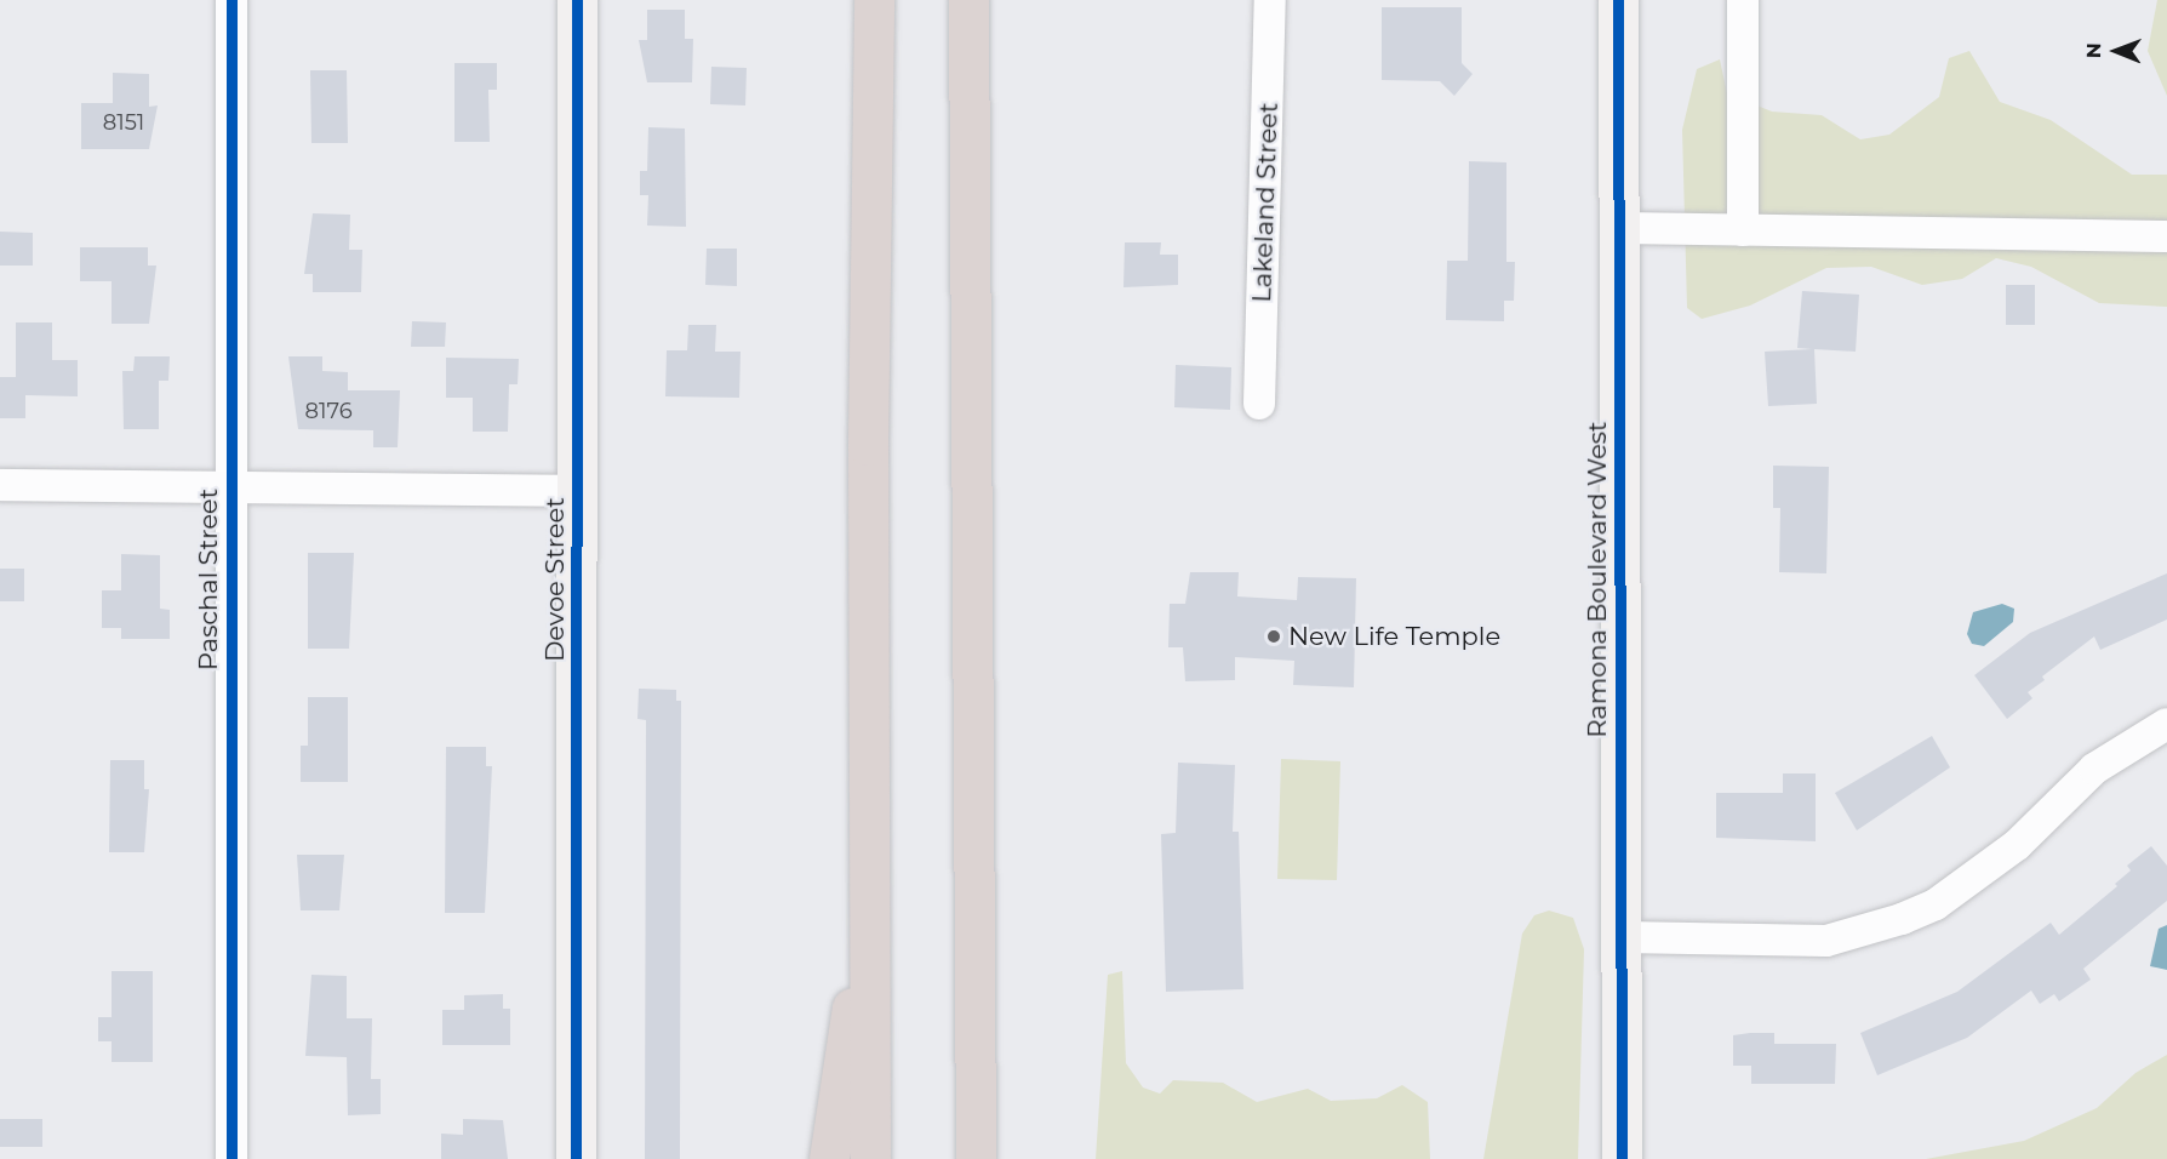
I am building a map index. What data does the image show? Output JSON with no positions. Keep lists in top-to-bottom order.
{
  "streets": {
    "street": [
      "Lakeland Street",
      "Paschal Street",
      "Devoe Street",
      "Ramona Boulevard West"
    ]
  },
  "places": ["New Life Temple"],
  "house_numbers": ["8151", "8176"],
  "north": "left"
}
